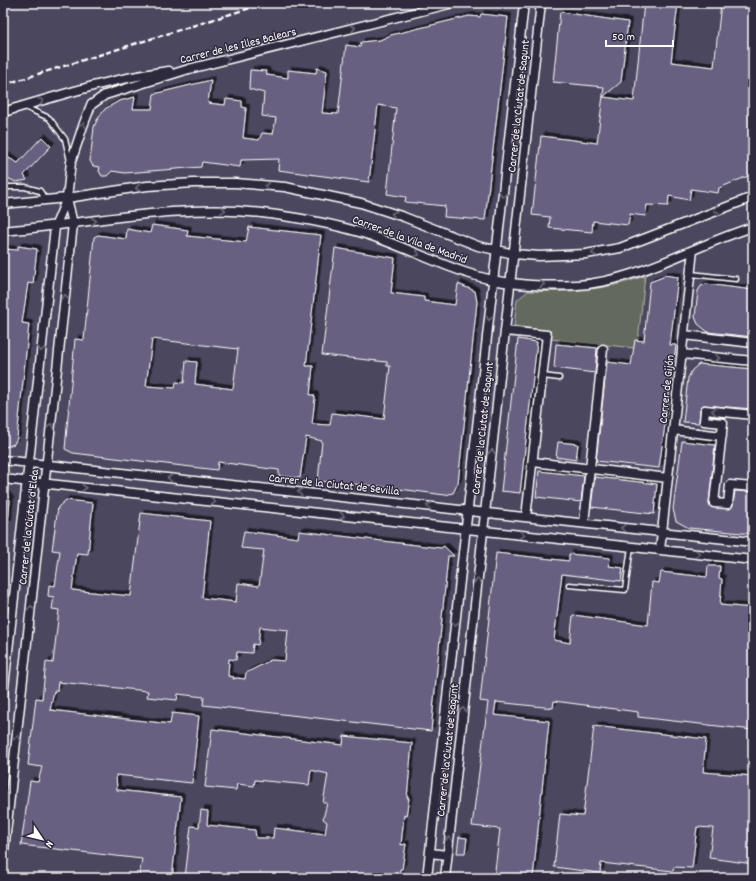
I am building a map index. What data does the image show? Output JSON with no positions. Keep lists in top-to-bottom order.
{
  "streets": {
    "street": [
      "Carrer de les Illes Balears",
      "Carrer de la Ciutat de Sagunt",
      "Carrer de la Vila de Madrid",
      "Carrer de Gijón",
      "Carrer de la Ciutat de Sevilla",
      "Carrer de la Ciutat d'Elda"
    ]
  },
  "crossings": [
    ["Carrer de les Illes Balears", "Carrer de la Ciutat d'Elda"],
    ["Carrer de la Ciutat de Sagunt", "Carrer de la Vila de Madrid"],
    ["Carrer de la Ciutat de Sagunt", "Carrer de la Ciutat de Sevilla"],
    ["Carrer de la Vila de Madrid", "Carrer de Gijón"],
    ["Carrer de la Vila de Madrid", "Carrer de la Ciutat d'Elda"],
    ["Carrer de Gijón", "Carrer de la Ciutat de Sevilla"],
    ["Carrer de la Ciutat de Sevilla", "Carrer de la Ciutat d'Elda"]
  ],
  "scale_bar": "50 m",
  "north": "bottom right"
}
